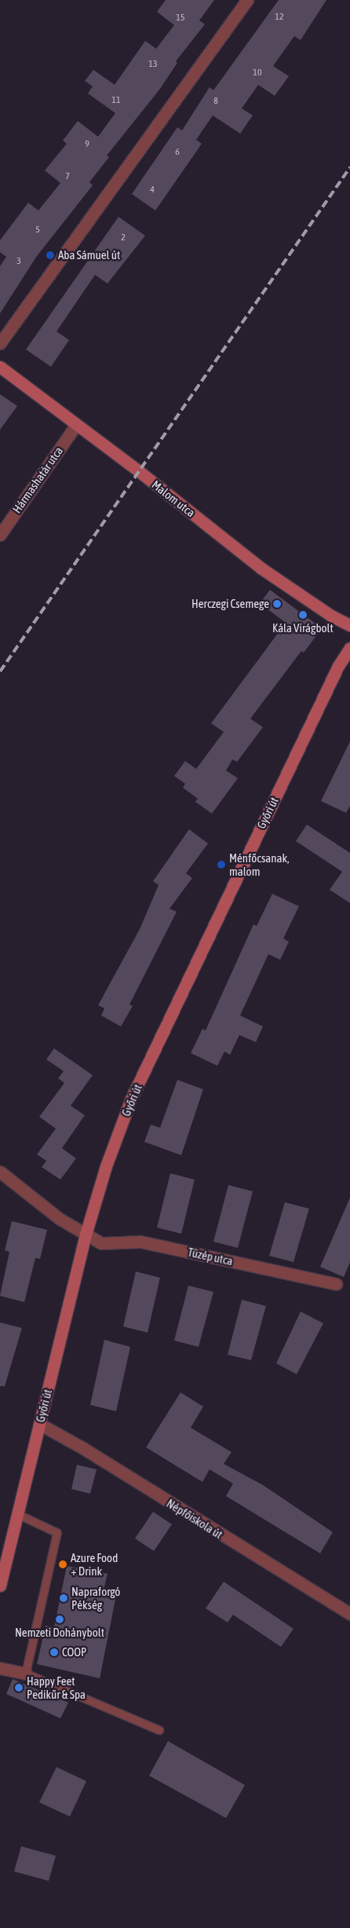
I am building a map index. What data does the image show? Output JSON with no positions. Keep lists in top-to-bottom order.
{
  "streets": {
    "street": [
      "Hármashatár utca",
      "Malom utca",
      "Győri út",
      "Tüzép utca",
      "Népfőiskola út"
    ]
  },
  "crossings": [
    ["Hármashatár utca", "Malom utca"],
    ["Győri út", "Tüzép utca"],
    ["Győri út", "Népfőiskola út"]
  ],
  "places": [
    "Aba Sámuel út",
    "Herczegi Csemege",
    "Kála Virágbolt",
    "Ménfőcsanak, malom",
    "Azure Food + Drink",
    "Napraforgó Pékség",
    "Nemzeti Dohánybolt",
    "COOP",
    "Happy Feet Pedikűr & Spa"
  ],
  "house_numbers": [
    "12",
    "15",
    "13",
    "10",
    "11",
    "8",
    "9",
    "6",
    "7",
    "4",
    "5",
    "2",
    "3"
  ]
}
